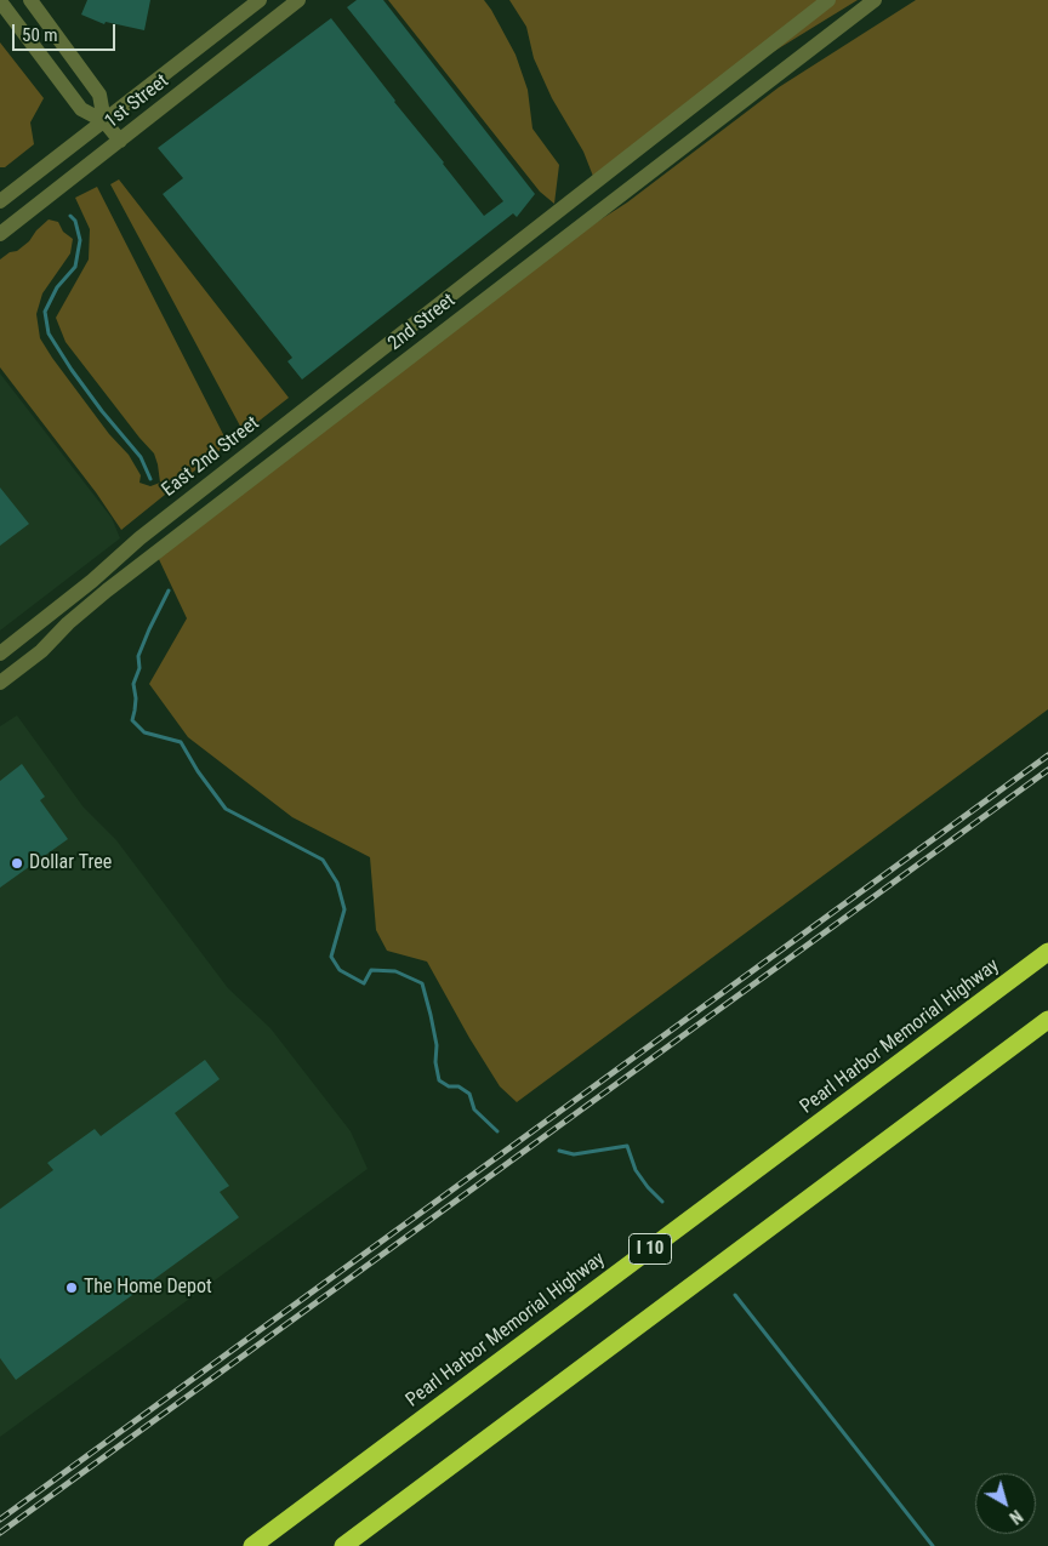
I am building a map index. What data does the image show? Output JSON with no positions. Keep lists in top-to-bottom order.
{
  "streets": {
    "highway": ["Pearl Harbor Memorial Highway", "I 10"],
    "street": ["1st Street", "2nd Street", "East 2nd Street"]
  },
  "crossings": [
    ["2nd Street", "East 2nd Street"]
  ],
  "places": ["Dollar Tree", "The Home Depot"],
  "scale_bar": "50 m",
  "north": "bottom right"
}
